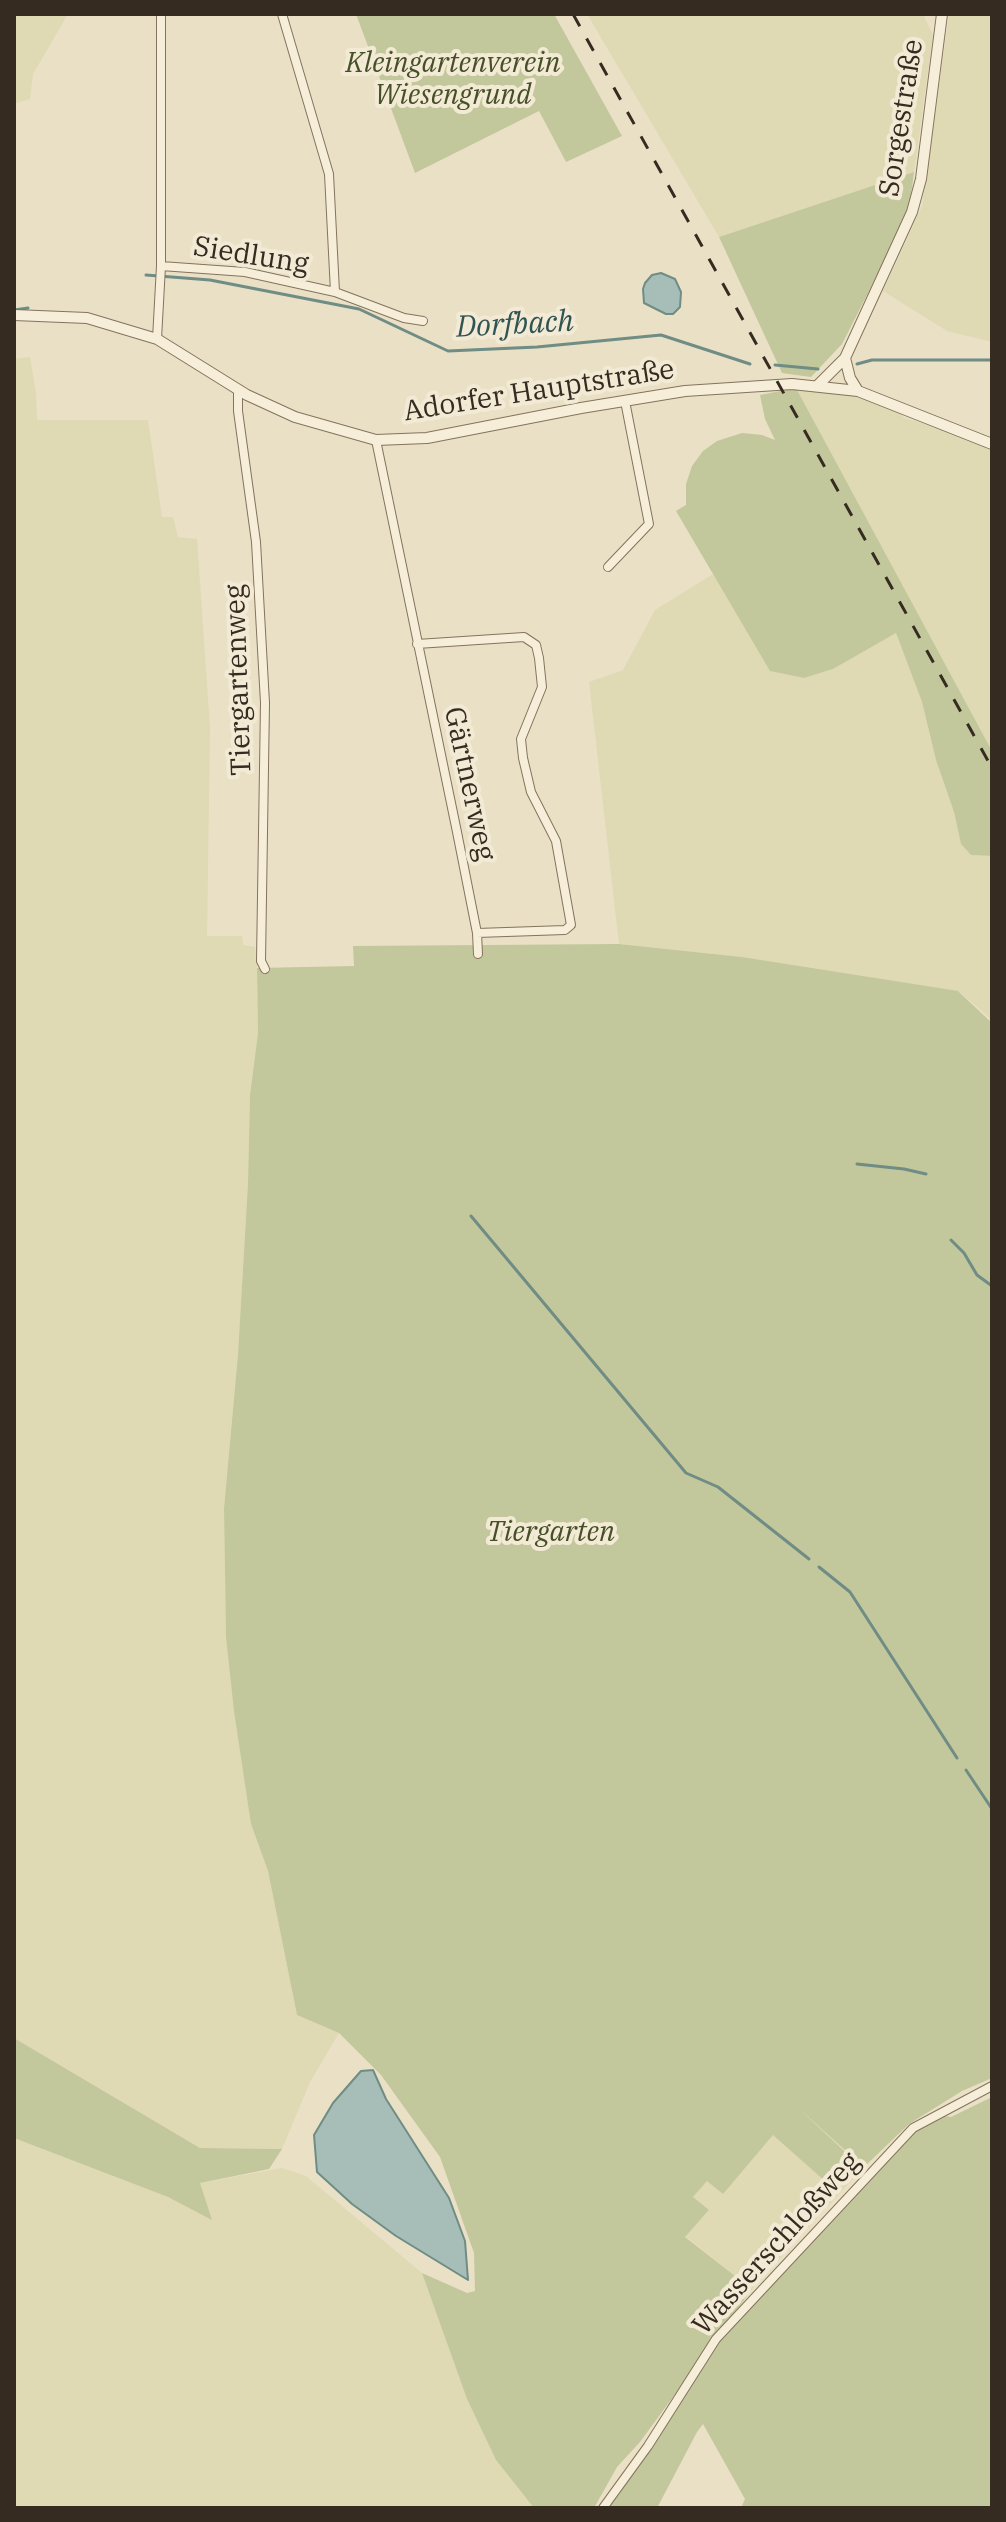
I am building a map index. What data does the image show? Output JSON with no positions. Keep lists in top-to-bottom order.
{
  "streets": {
    "street": [
      "Sorgestraße",
      "Siedlung",
      "Adorfer Hauptstraße",
      "Tiergartenweg",
      "Gärtnerweg",
      "Wasserschloßweg"
    ]
  },
  "crossings": [
    ["Sorgestraße", "Adorfer Hauptstraße"],
    ["Adorfer Hauptstraße", "Tiergartenweg"],
    ["Adorfer Hauptstraße", "Gärtnerweg"]
  ],
  "water": ["Dorfbach"],
  "parks": ["Kleingartenverein Wiesengrund", "Tiergarten"]
}
